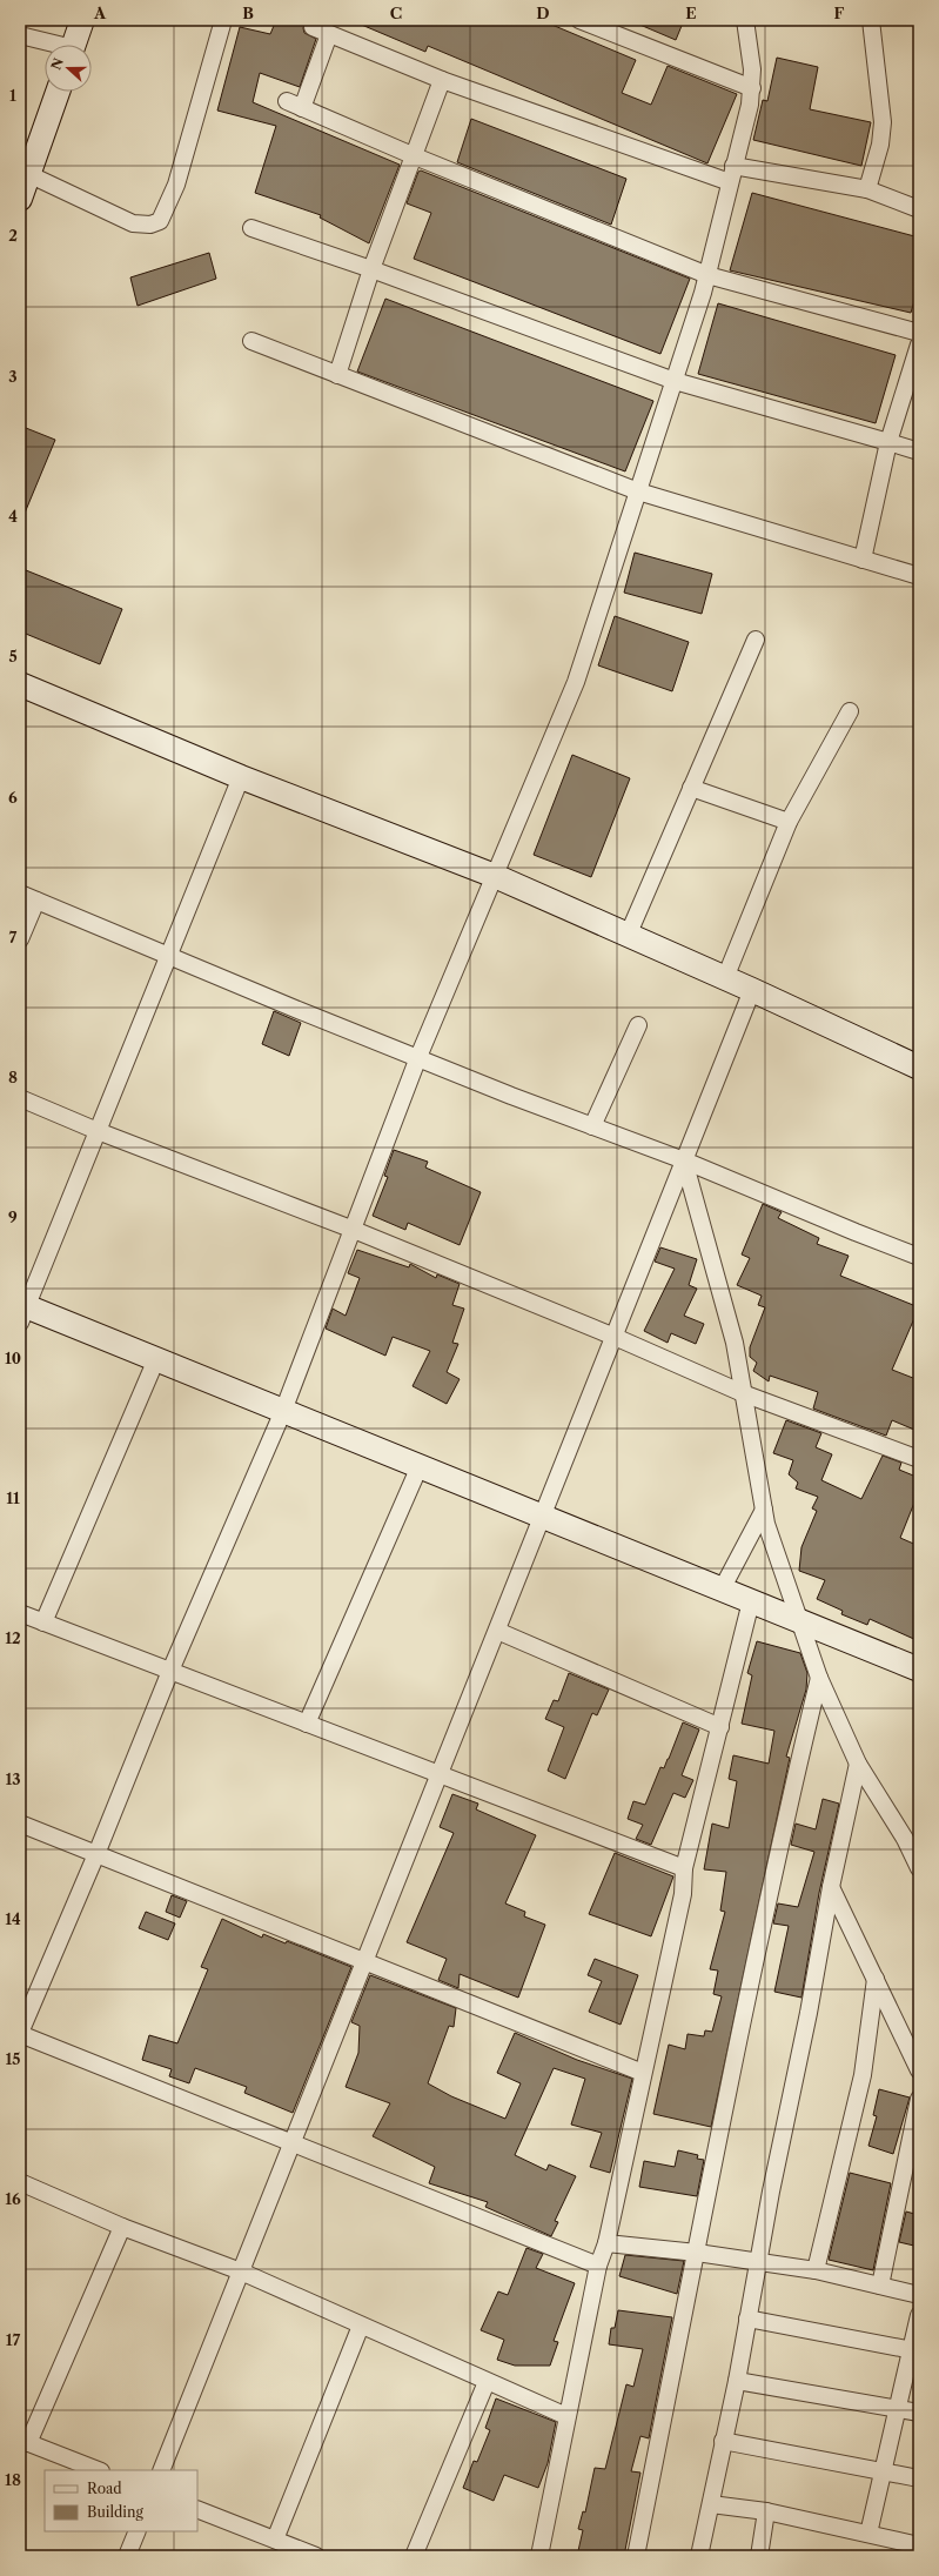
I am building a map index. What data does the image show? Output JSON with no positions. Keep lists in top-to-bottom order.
{
  "legend": ["Road", "Building"],
  "north": "left",
  "grid": {
    "columns": [
      "A",
      "B",
      "C",
      "D",
      "E",
      "F"
    ],
    "rows": [
      "1",
      "2",
      "3",
      "4",
      "5",
      "6",
      "7",
      "8",
      "9",
      "10",
      "11",
      "12",
      "13",
      "14",
      "15",
      "16",
      "17",
      "18"
    ]
  }
}
